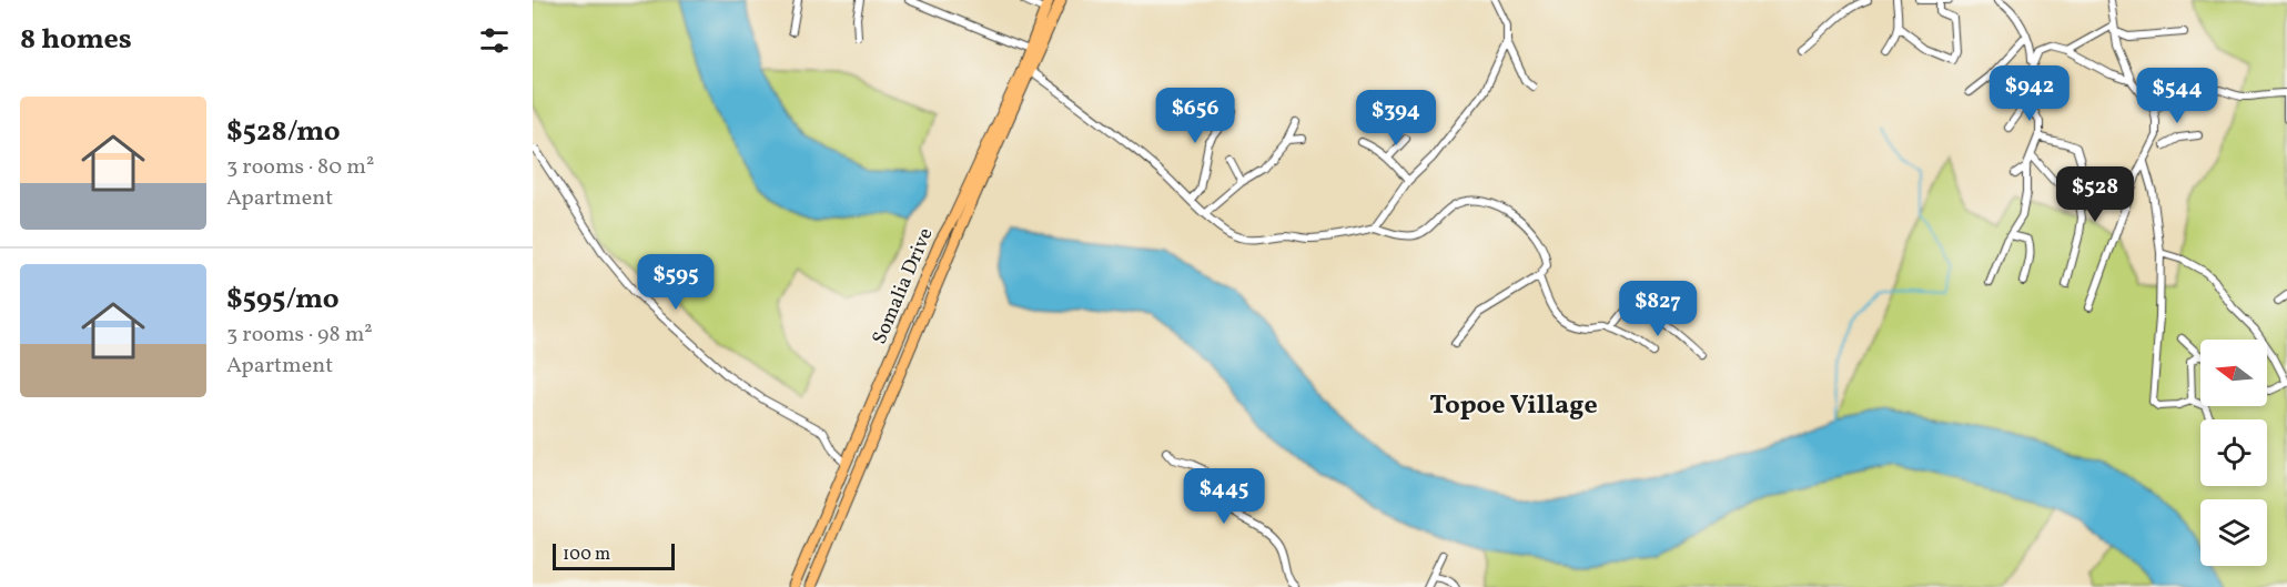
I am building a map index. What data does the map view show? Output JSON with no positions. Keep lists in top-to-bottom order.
{
  "streets": {
    "main road": ["Somalia Drive"]
  },
  "districts": ["Topoe Village"],
  "scale_bar": "100 m",
  "north": "left",
  "page": {
    "heading": "8 homes",
    "price": [
      "$942",
      "$544",
      "$656",
      "$394",
      "$528",
      "$595",
      "$827",
      "$445"
    ],
    "list": [
      {
        "name": "$528/mo",
        "note": "3 rooms · 80 m² · Apartment"
      },
      {
        "name": "$595/mo",
        "note": "3 rooms · 98 m² · Apartment"
      }
    ],
    "scale": "100 m"
  }
}
